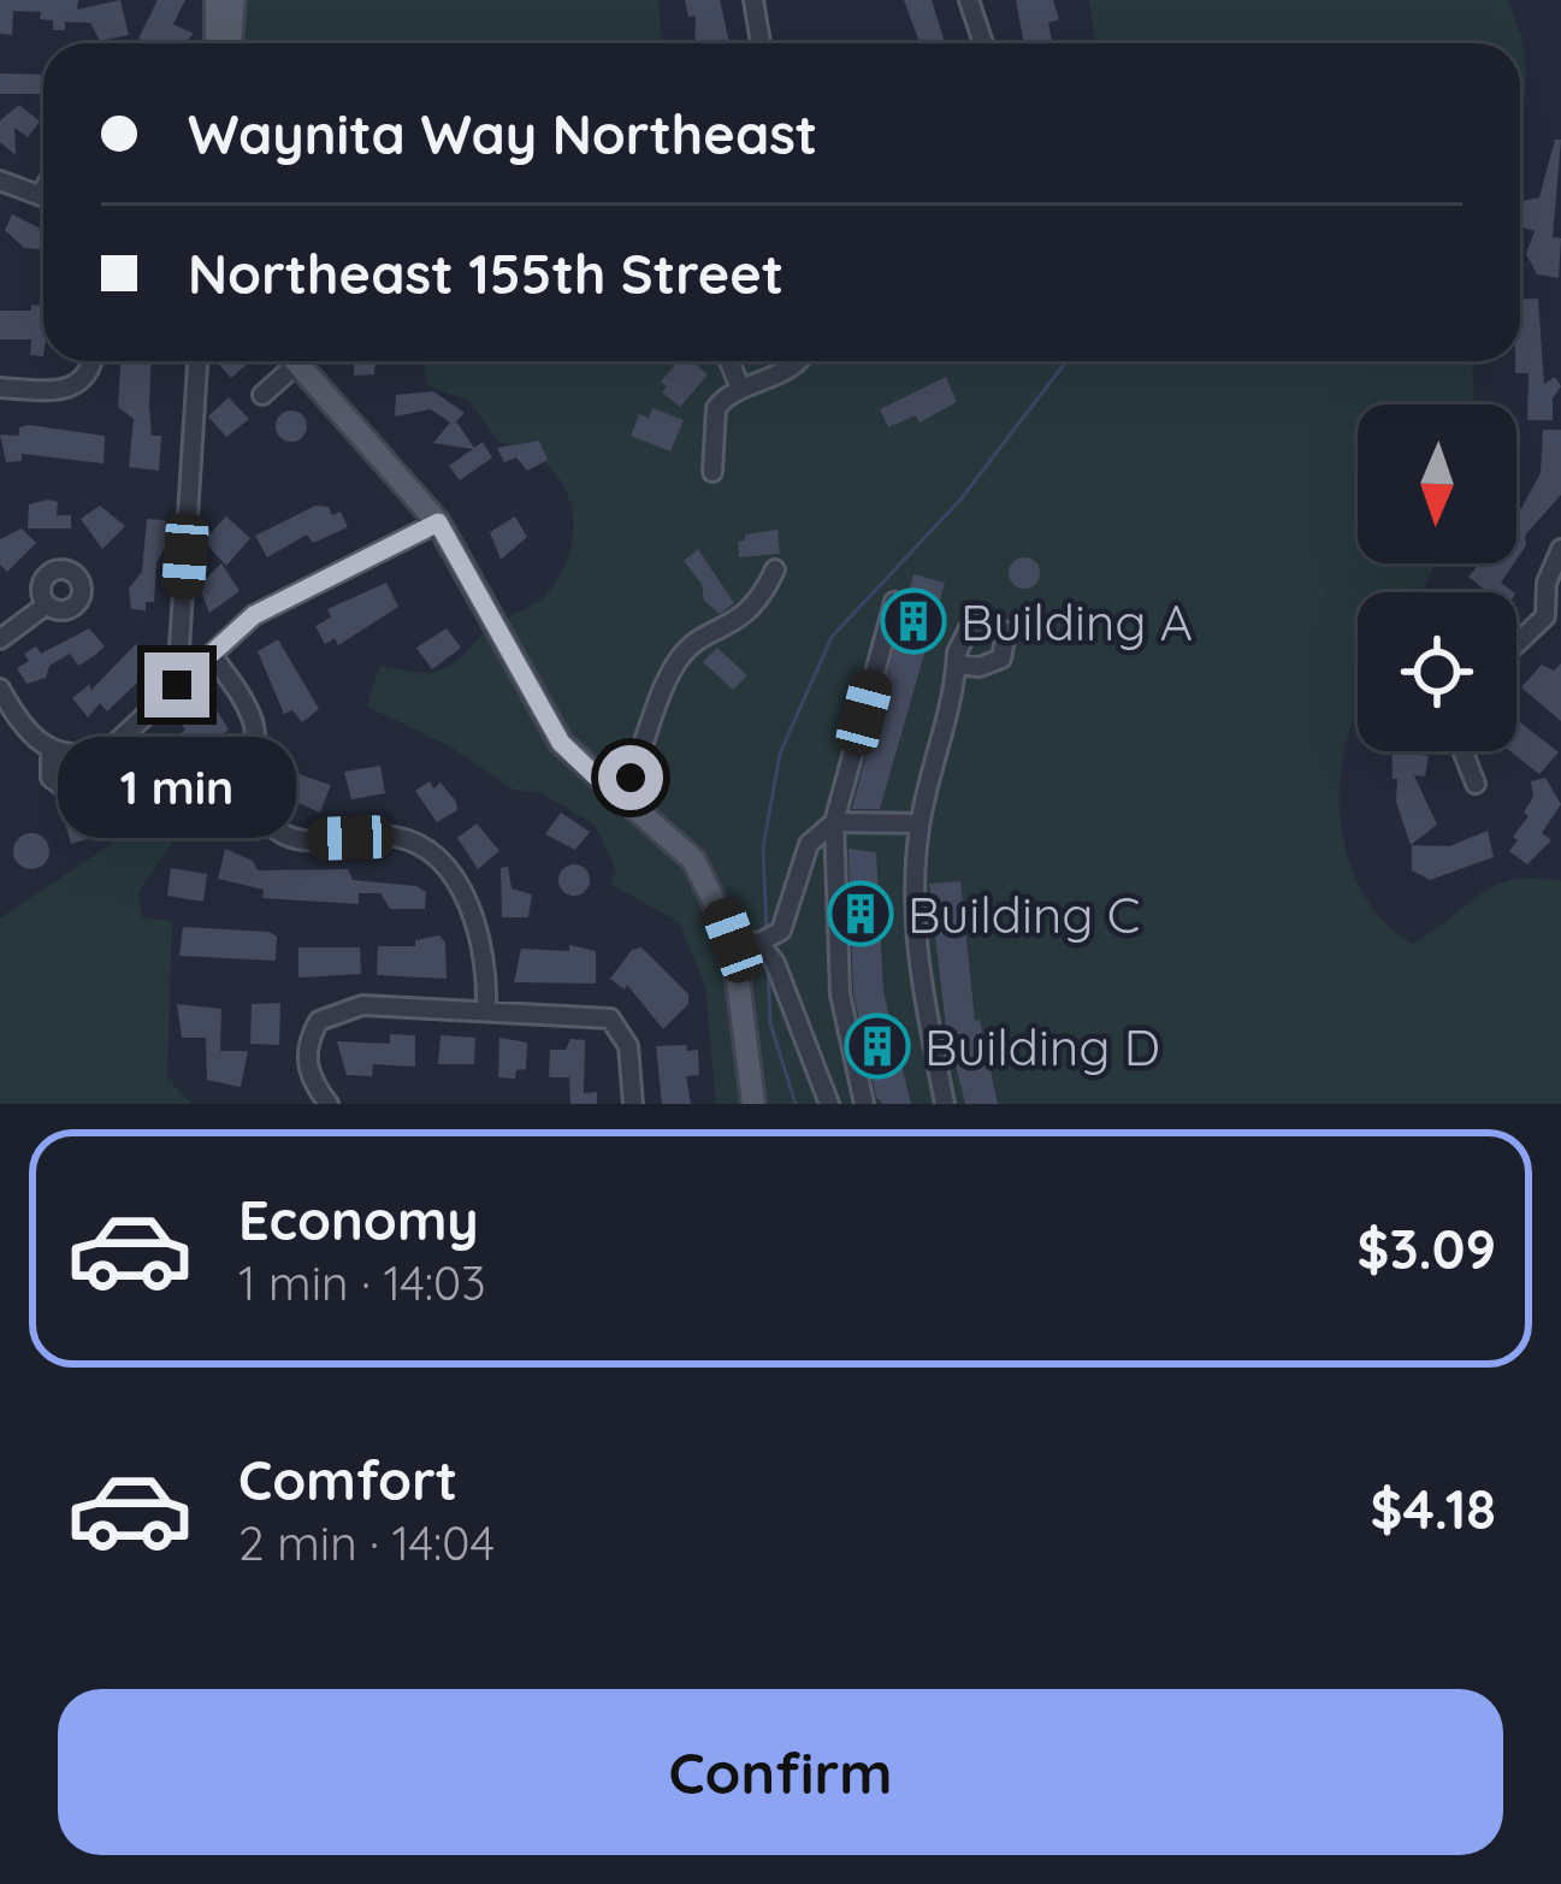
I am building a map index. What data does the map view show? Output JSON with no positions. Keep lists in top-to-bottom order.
{
  "places": {
    "building": ["Building A", "Building C", "Building D"]
  },
  "north": "bottom",
  "page": {
    "banner": ["Waynita Way Northeast", "Northeast 155th Street"],
    "bubble": "1 min",
    "list": [
      {
        "name": "Economy",
        "note": "1 min · 14:03",
        "value": "$3.09"
      },
      {
        "name": "Comfort",
        "note": "2 min · 14:04",
        "value": "$4.18"
      }
    ],
    "buttons": "Confirm"
  }
}
